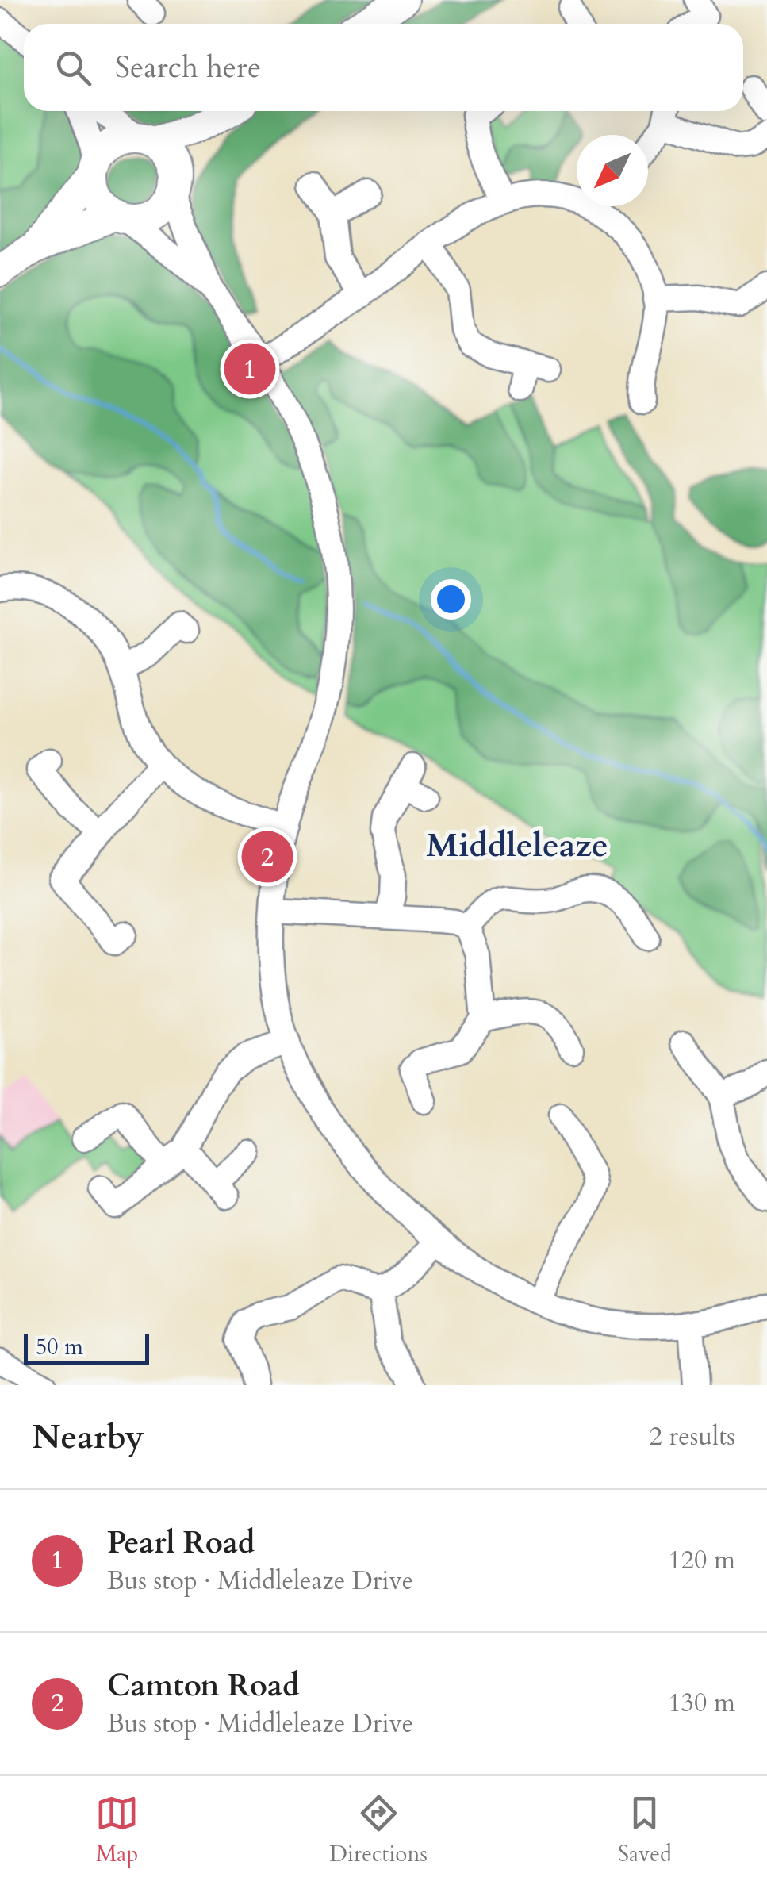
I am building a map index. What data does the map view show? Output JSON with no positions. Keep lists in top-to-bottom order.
{
  "districts": ["Middleleaze"],
  "scale_bar": "50 m",
  "north": "bottom left",
  "page": {
    "search": "Search here",
    "pins": ["1", "2"],
    "scale": "50 m",
    "heading": ["Nearby", "2 results"],
    "list": [
      {
        "mark": "1",
        "name": "Pearl Road",
        "note": "Bus stop · Middleleaze Drive",
        "value": "120 m"
      },
      {
        "mark": "2",
        "name": "Camton Road",
        "note": "Bus stop · Middleleaze Drive",
        "value": "130 m"
      }
    ],
    "nav": ["Map", "Directions", "Saved"]
  }
}
